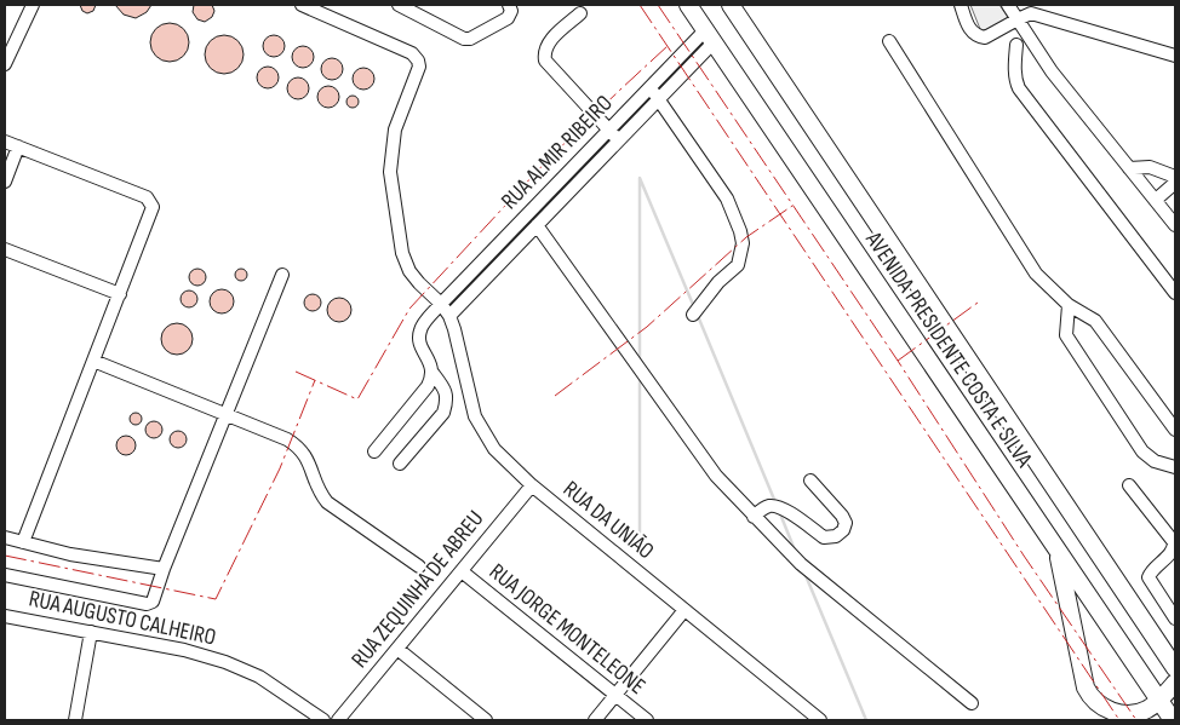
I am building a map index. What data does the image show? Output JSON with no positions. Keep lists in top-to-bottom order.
{
  "streets": {
    "highway": ["AVENIDA PRESIDENTE COSTA E SILVA"],
    "street": [
      "RUA ALMIR RIBEIRO",
      "RUA DA UNIÃO",
      "RUA ZEQUINHA DE ABREU",
      "RUA AUGUSTO CALHEIRO",
      "RUA JORGE MONTELEONE"
    ]
  },
  "crossings": [
    ["RUA ALMIR RIBEIRO", "AVENIDA PRESIDENTE COSTA E SILVA"],
    ["RUA ALMIR RIBEIRO", "RUA DA UNIÃO"],
    ["RUA DA UNIÃO", "RUA ZEQUINHA DE ABREU"],
    ["RUA ZEQUINHA DE ABREU", "RUA JORGE MONTELEONE"]
  ]
}
